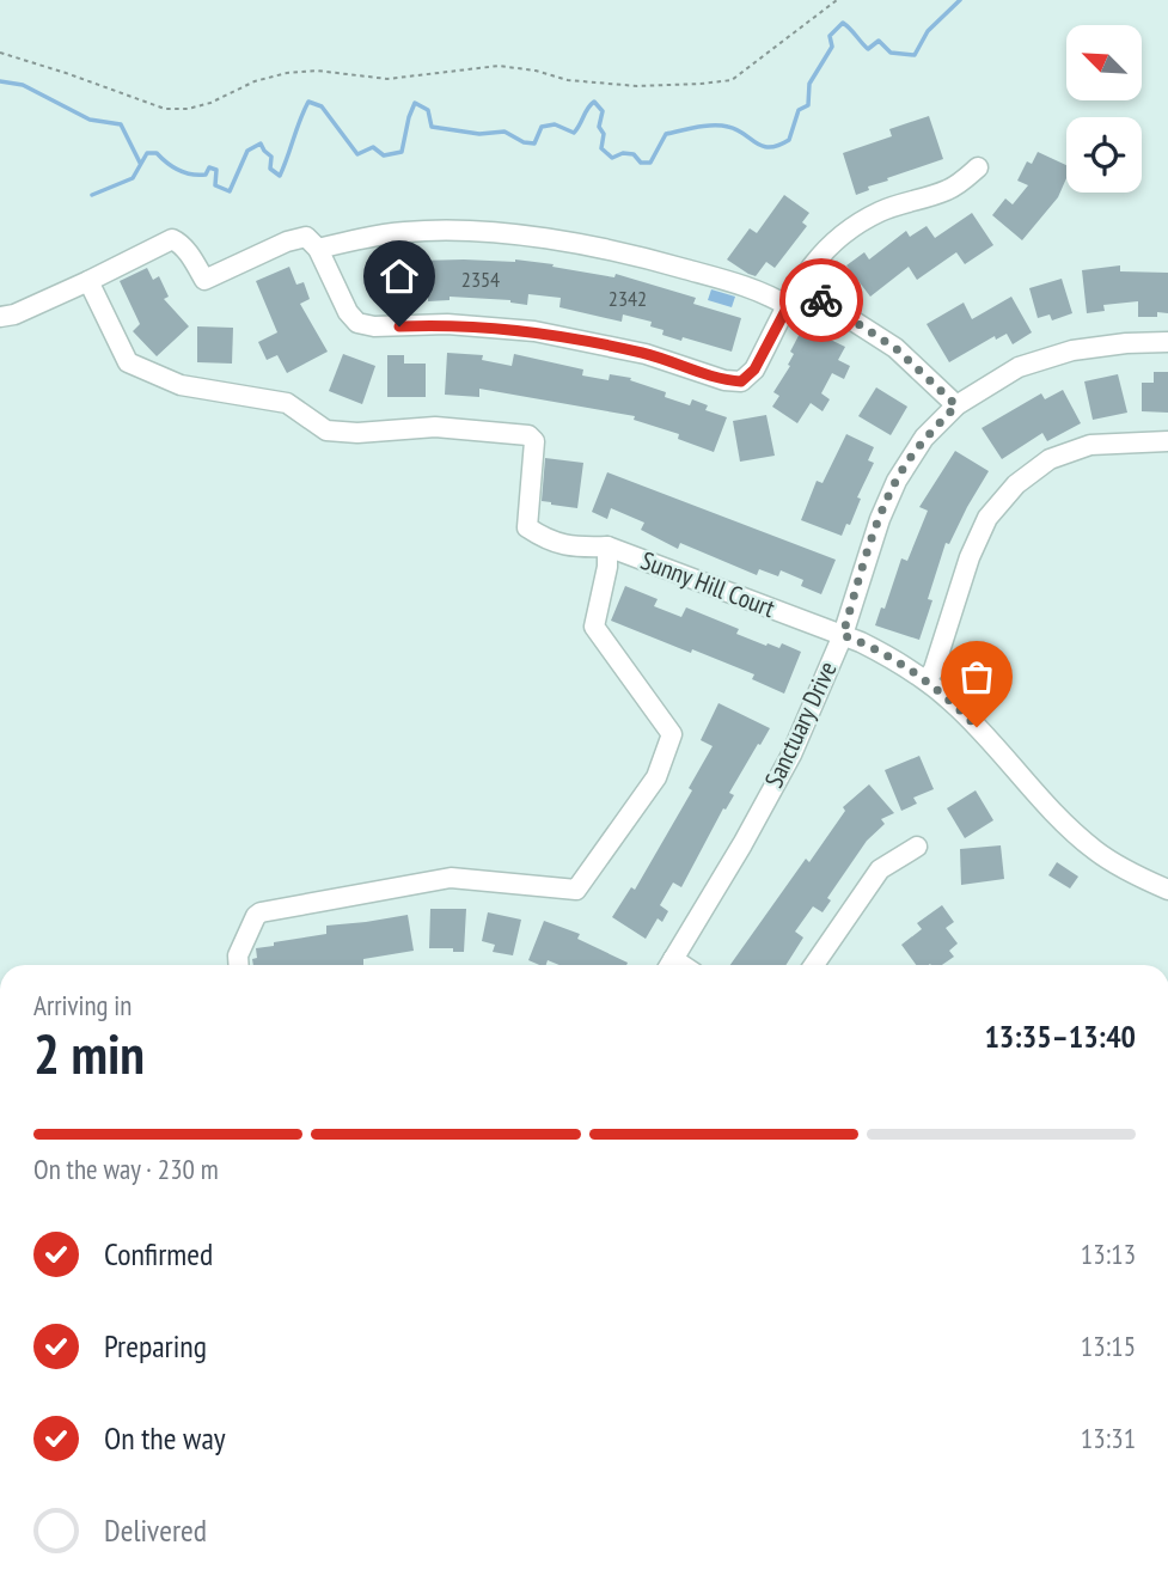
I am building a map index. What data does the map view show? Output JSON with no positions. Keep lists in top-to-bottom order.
{
  "streets": {
    "street": ["Sunny Hill Court", "Sanctuary Drive"]
  },
  "crossings": [
    ["Sunny Hill Court", "Sanctuary Drive"]
  ],
  "house_numbers": ["2354", "2342"],
  "north": "top left",
  "page": {
    "heading": ["2 min", "Arriving in", "13:35–13:40"],
    "bar": "On the way · 230 m",
    "list": [
      ["Confirmed", "13:13"],
      ["Preparing", "13:15"],
      ["On the way", "13:31"],
      "Delivered"
    ]
  }
}
